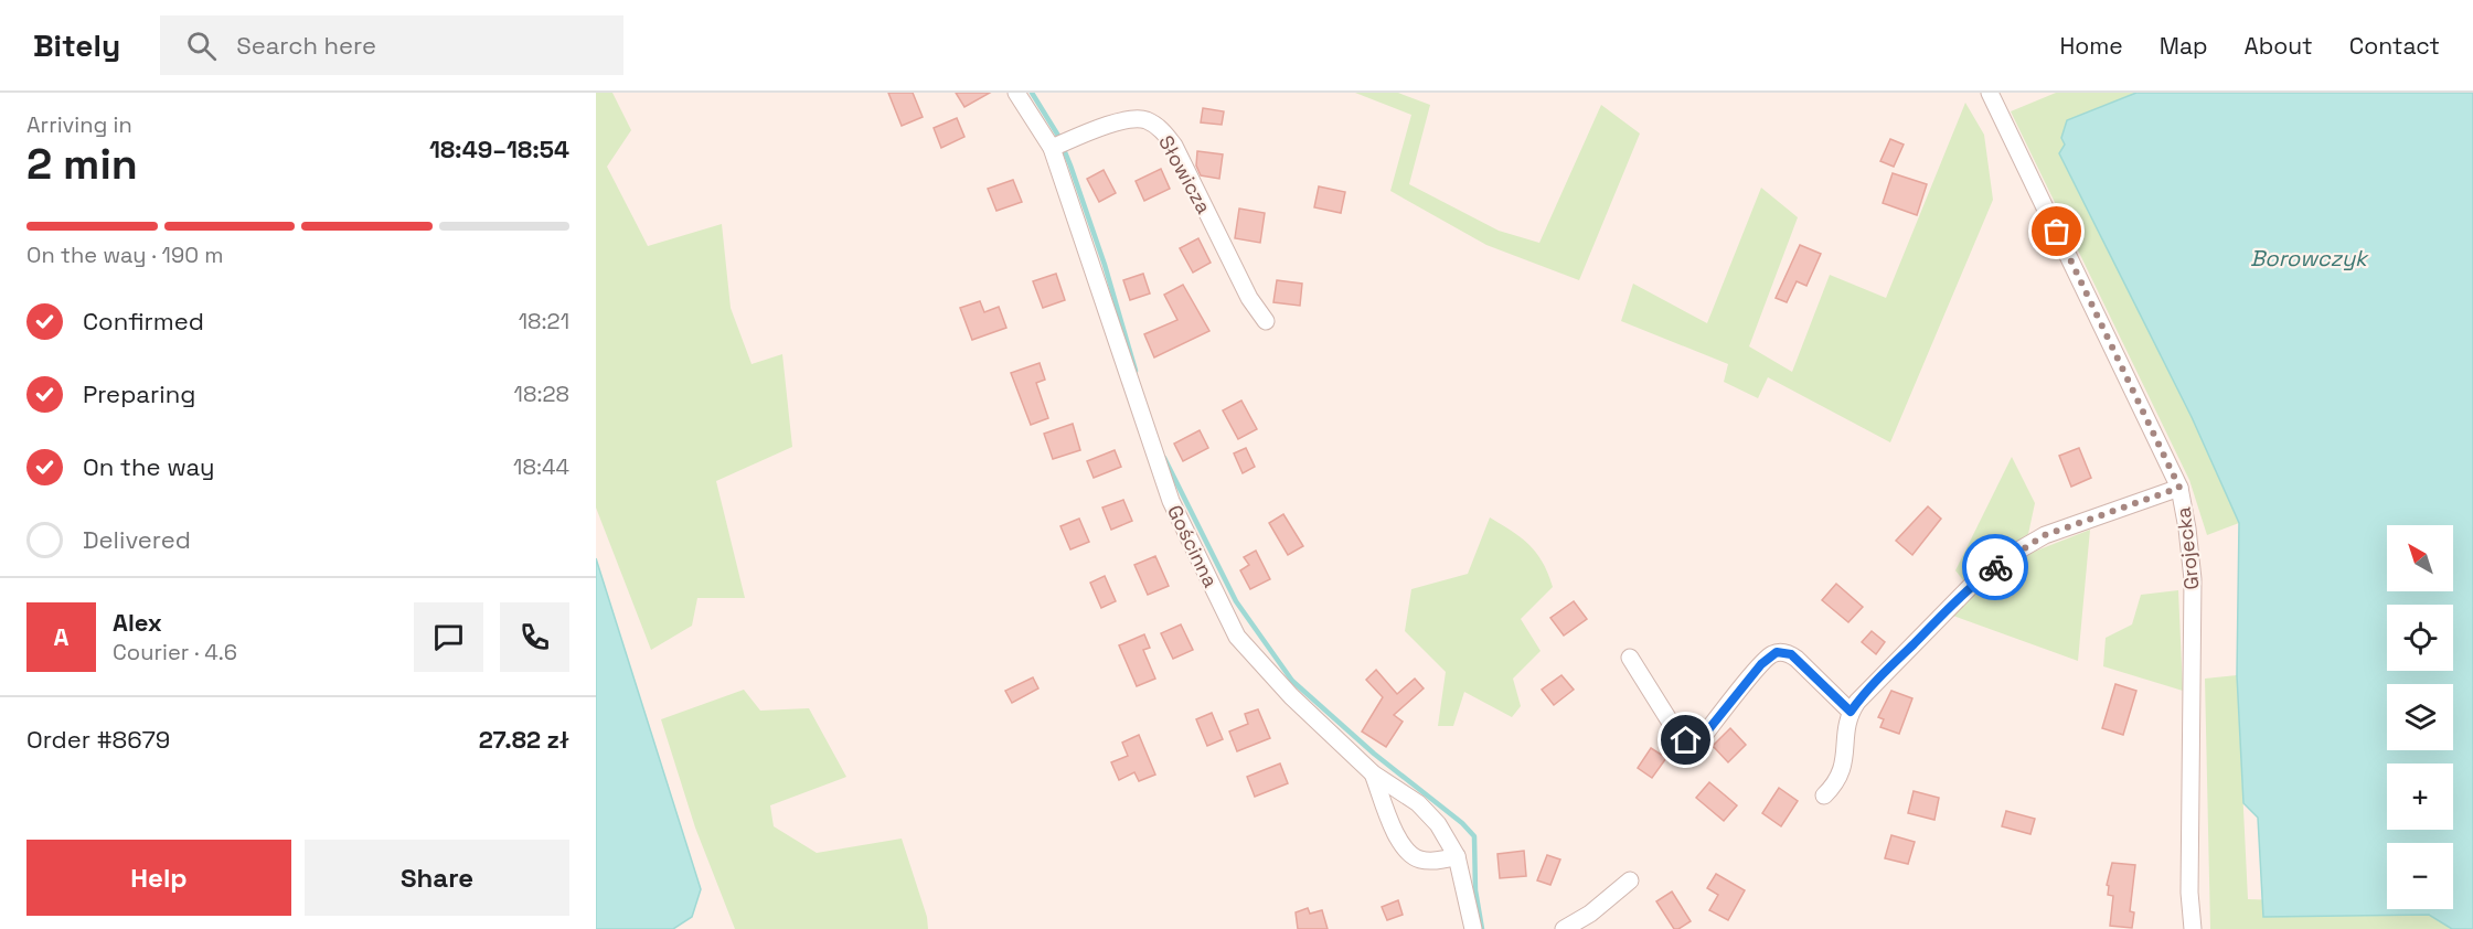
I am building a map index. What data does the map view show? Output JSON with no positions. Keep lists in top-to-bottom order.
{
  "streets": {
    "street": ["Słowicza", "Gościnna", "Grojecka"]
  },
  "crossings": [
    ["Słowicza", "Gościnna"]
  ],
  "water": ["Borowczyk"],
  "north": "top left",
  "page": {
    "header": "Bitely",
    "search": "Search here",
    "nav": [
      "Home",
      "Map",
      "About",
      "Contact"
    ],
    "heading": ["2 min", "Arriving in", "18:49–18:54"],
    "panel": [
      "Alex",
      "Courier · 4.6",
      "Order #8679",
      "27.82 zł"
    ],
    "bar": "On the way · 190 m",
    "list": [
      ["Confirmed", "18:21"],
      ["Preparing", "18:28"],
      ["On the way", "18:44"],
      "Delivered"
    ],
    "map_buttons": ["+", "−"],
    "round": "A",
    "buttons": ["Help", "Share"]
  }
}
